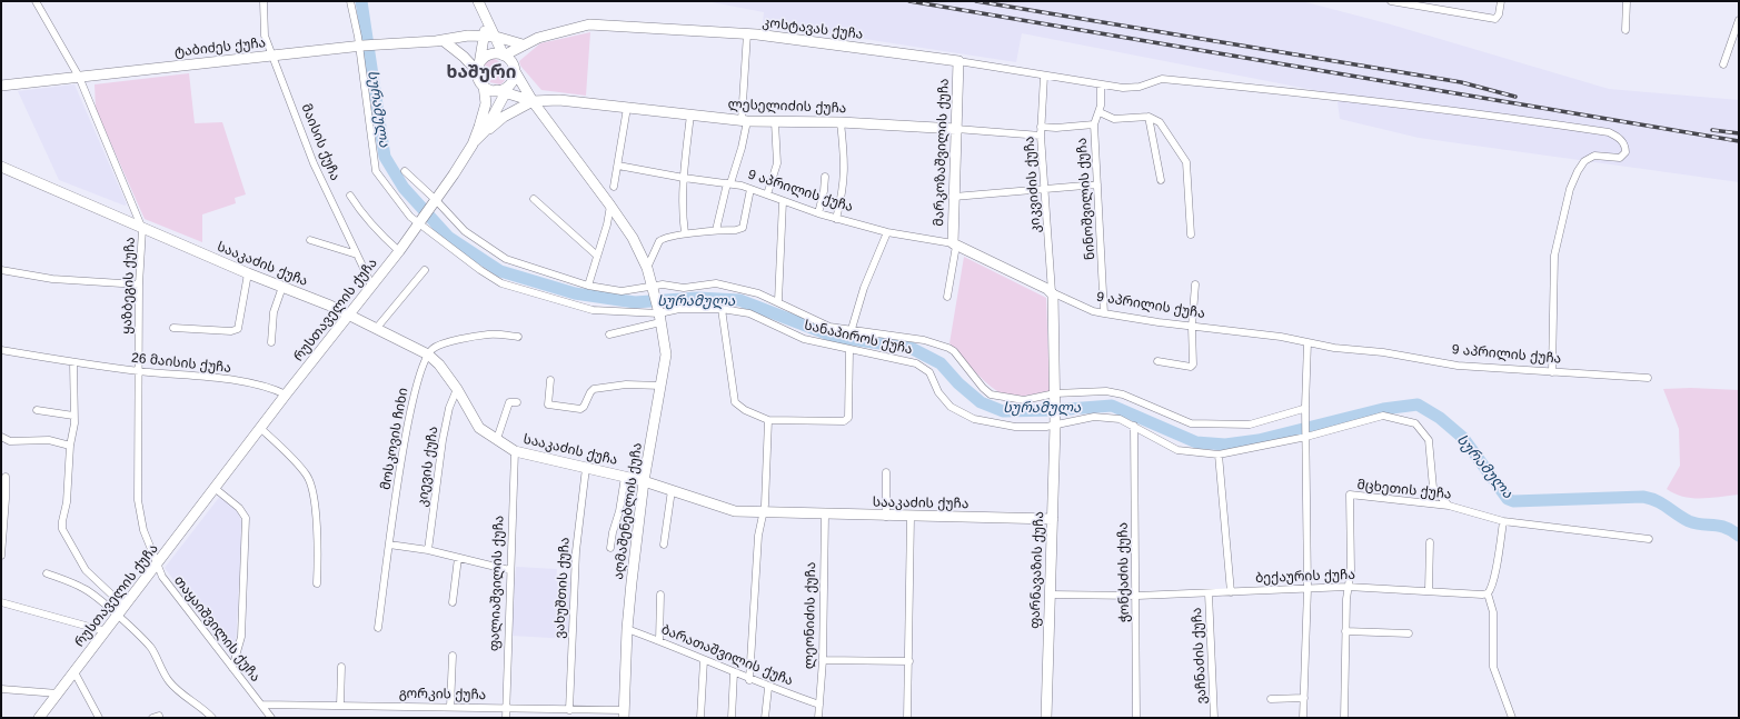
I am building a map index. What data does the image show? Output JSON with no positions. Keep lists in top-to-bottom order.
{
  "streets": {
    "street": [
      "კოსტავას ქუჩა",
      "ტაბიძეს ქუჩა",
      "ლესელიძის ქუჩა",
      "მაისის ქუჩა",
      "მარკოზაშვილის ქუჩა",
      "კიკვიძის ქუჩა",
      "9 აპრილის ქუჩა",
      "ნინოშვილის ქუჩა",
      "სააკაძის ქუჩა",
      "ყაზბეგის ქუჩა",
      "რუსთაველის ქუჩა",
      "სანაპიროს ქუჩა",
      "26 მაისის ქუჩა",
      "მოსკოვის ჩიხი",
      "კიევის ქუჩა",
      "მცხეთის ქუჩა",
      "აღმაშენებლის ქუჩა",
      "ფარნავაზის ქუჩა",
      "ჭონქაძის ქუჩა",
      "ბექაურის ქუჩა",
      "ფალიაშვილის ქუჩა",
      "ვახუშთის ქუჩა",
      "ლეონიძის ქუჩა",
      "თაყაიშვილის ქუჩა",
      "ბარათაშვილის ქუჩა",
      "ვაჩნაძის ქუჩა",
      "გორკის ქუჩა"
    ]
  },
  "crossings": [
    ["კოსტავას ქუჩა", "მარკოზაშვილის ქუჩა"],
    ["კოსტავას ქუჩა", "კიკვიძის ქუჩა"],
    ["კოსტავას ქუჩა", "9 აპრილის ქუჩა"],
    ["კოსტავას ქუჩა", "ნინოშვილის ქუჩა"],
    ["კოსტავას ქუჩა", "რუსთაველის ქუჩა"],
    ["ტაბიძეს ქუჩა", "მაისის ქუჩა"],
    ["ტაბიძეს ქუჩა", "ყაზბეგის ქუჩა"],
    ["ტაბიძეს ქუჩა", "სანაპიროს ქუჩა"],
    ["ლესელიძის ქუჩა", "მარკოზაშვილის ქუჩა"],
    ["ლესელიძის ქუჩა", "კიკვიძის ქუჩა"],
    ["მაისის ქუჩა", "რუსთაველის ქუჩა"],
    ["მარკოზაშვილის ქუჩა", "9 აპრილის ქუჩა"],
    ["კიკვიძის ქუჩა", "9 აპრილის ქუჩა"],
    ["9 აპრილის ქუჩა", "ნინოშვილის ქუჩა"],
    ["სააკაძის ქუჩა", "ყაზბეგის ქუჩა"],
    ["სააკაძის ქუჩა", "რუსთაველის ქუჩა"],
    ["სააკაძის ქუჩა", "მოსკოვის ჩიხი"],
    ["სააკაძის ქუჩა", "კიევის ქუჩა"],
    ["სააკაძის ქუჩა", "აღმაშენებლის ქუჩა"],
    ["სააკაძის ქუჩა", "ფარნავაზის ქუჩა"],
    ["სააკაძის ქუჩა", "ფალიაშვილის ქუჩა"],
    ["სააკაძის ქუჩა", "ვახუშთის ქუჩა"],
    ["სააკაძის ქუჩა", "ლეონიძის ქუჩა"],
    ["ყაზბეგის ქუჩა", "რუსთაველის ქუჩა"],
    ["ყაზბეგის ქუჩა", "26 მაისის ქუჩა"],
    ["ყაზბეგის ქუჩა", "თაყაიშვილის ქუჩა"],
    ["რუსთაველის ქუჩა", "სანაპიროს ქუჩა"],
    ["რუსთაველის ქუჩა", "26 მაისის ქუჩა"],
    ["რუსთაველის ქუჩა", "თაყაიშვილის ქუჩა"],
    ["სანაპიროს ქუჩა", "მცხეთის ქუჩა"],
    ["სანაპიროს ქუჩა", "აღმაშენებლის ქუჩა"],
    ["სანაპიროს ქუჩა", "ფარნავაზის ქუჩა"],
    ["სანაპიროს ქუჩა", "ჭონქაძის ქუჩა"],
    ["მცხეთის ქუჩა", "ბექაურის ქუჩა"],
    ["აღმაშენებლის ქუჩა", "ბარათაშვილის ქუჩა"],
    ["აღმაშენებლის ქუჩა", "გორკის ქუჩა"],
    ["ფარნავაზის ქუჩა", "ბექაურის ქუჩა"],
    ["ჭონქაძის ქუჩა", "ბექაურის ქუჩა"],
    ["ბექაურის ქუჩა", "ვაჩნაძის ქუჩა"],
    ["ფალიაშვილის ქუჩა", "გორკის ქუჩა"],
    ["ვახუშთის ქუჩა", "გორკის ქუჩა"],
    ["ლეონიძის ქუჩა", "ბარათაშვილის ქუჩა"],
    ["თაყაიშვილის ქუჩა", "გორკის ქუჩა"]
  ],
  "districts": ["ხაშური"],
  "water": ["სურამულა"]
}
